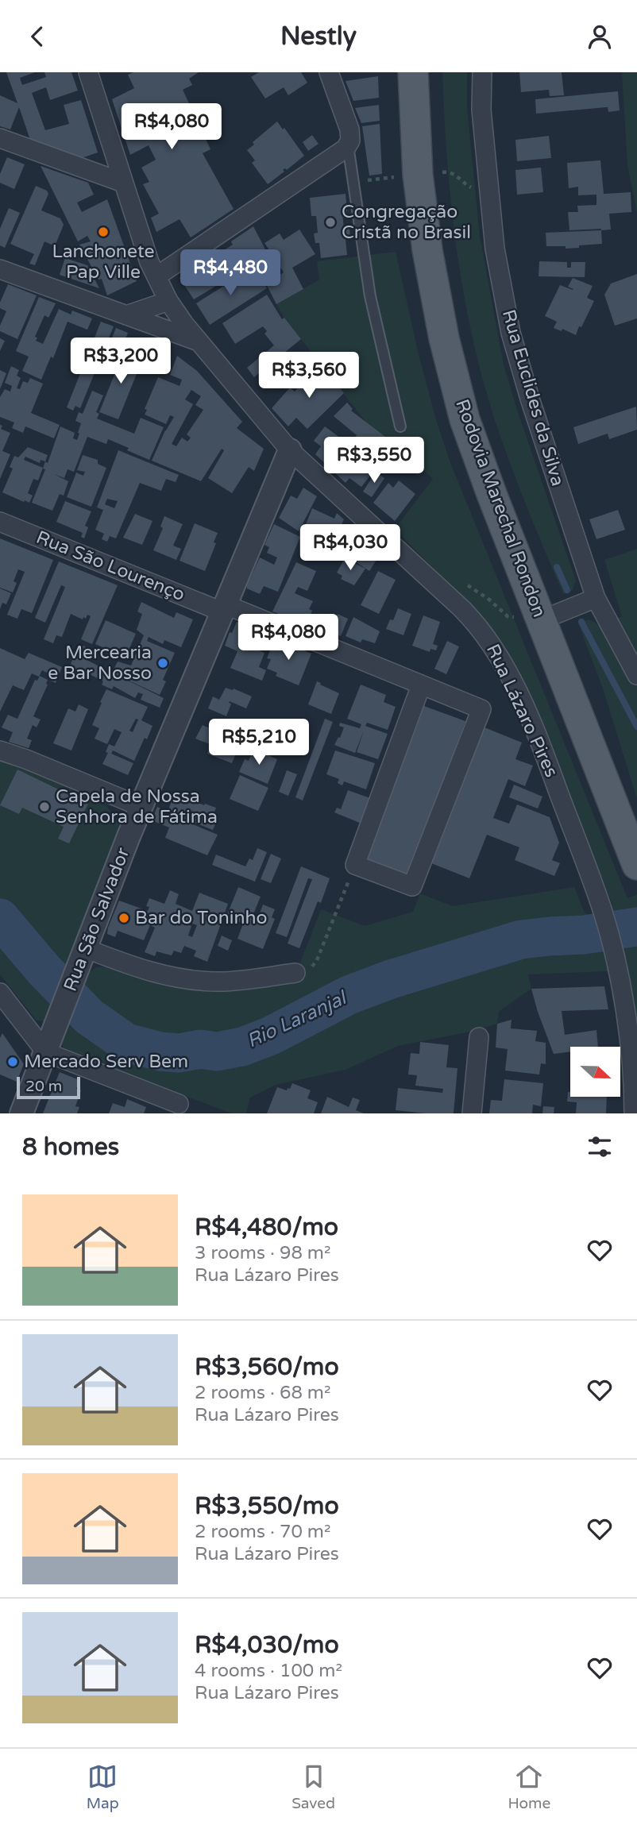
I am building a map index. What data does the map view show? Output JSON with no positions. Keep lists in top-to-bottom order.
{
  "streets": {
    "main road": ["Rodovia Marechal Rondon"],
    "street": [
      "Rua Euclides da Silva",
      "Rua São Lourenço",
      "Rua Lázaro Pires",
      "Rua São Salvador"
    ]
  },
  "crossings": [
    ["Rua São Lourenço", "Rua São Salvador"],
    ["Rua Lázaro Pires", "Rua São Salvador"]
  ],
  "water": ["Rio Laranjal"],
  "places": [
    "Congregação Cristã no Brasil",
    "Lanchonete Pap Ville",
    "Mercearia e Bar Nosso",
    "Capela de Nossa Senhora de Fátima",
    "Bar do Toninho",
    "Mercado Serv Bem"
  ],
  "scale_bar": "20 m",
  "north": "right",
  "page": {
    "header": "Nestly",
    "price": [
      "R$4,080",
      "R$4,480",
      "R$3,200",
      "R$3,560",
      "R$3,550",
      "R$4,030",
      "R$4,080",
      "R$5,210"
    ],
    "scale": "20 m",
    "heading": "8 homes",
    "list": [
      {
        "name": "R$4,480/mo",
        "note": "3 rooms · 98 m² · Rua Lázaro Pires"
      },
      {
        "name": "R$3,560/mo",
        "note": "2 rooms · 68 m² · Rua Lázaro Pires"
      },
      {
        "name": "R$3,550/mo",
        "note": "2 rooms · 70 m² · Rua Lázaro Pires"
      },
      {
        "name": "R$4,030/mo",
        "note": "4 rooms · 100 m² · Rua Lázaro Pires"
      }
    ],
    "tabs": ["Map", "Saved", "Home"]
  }
}
